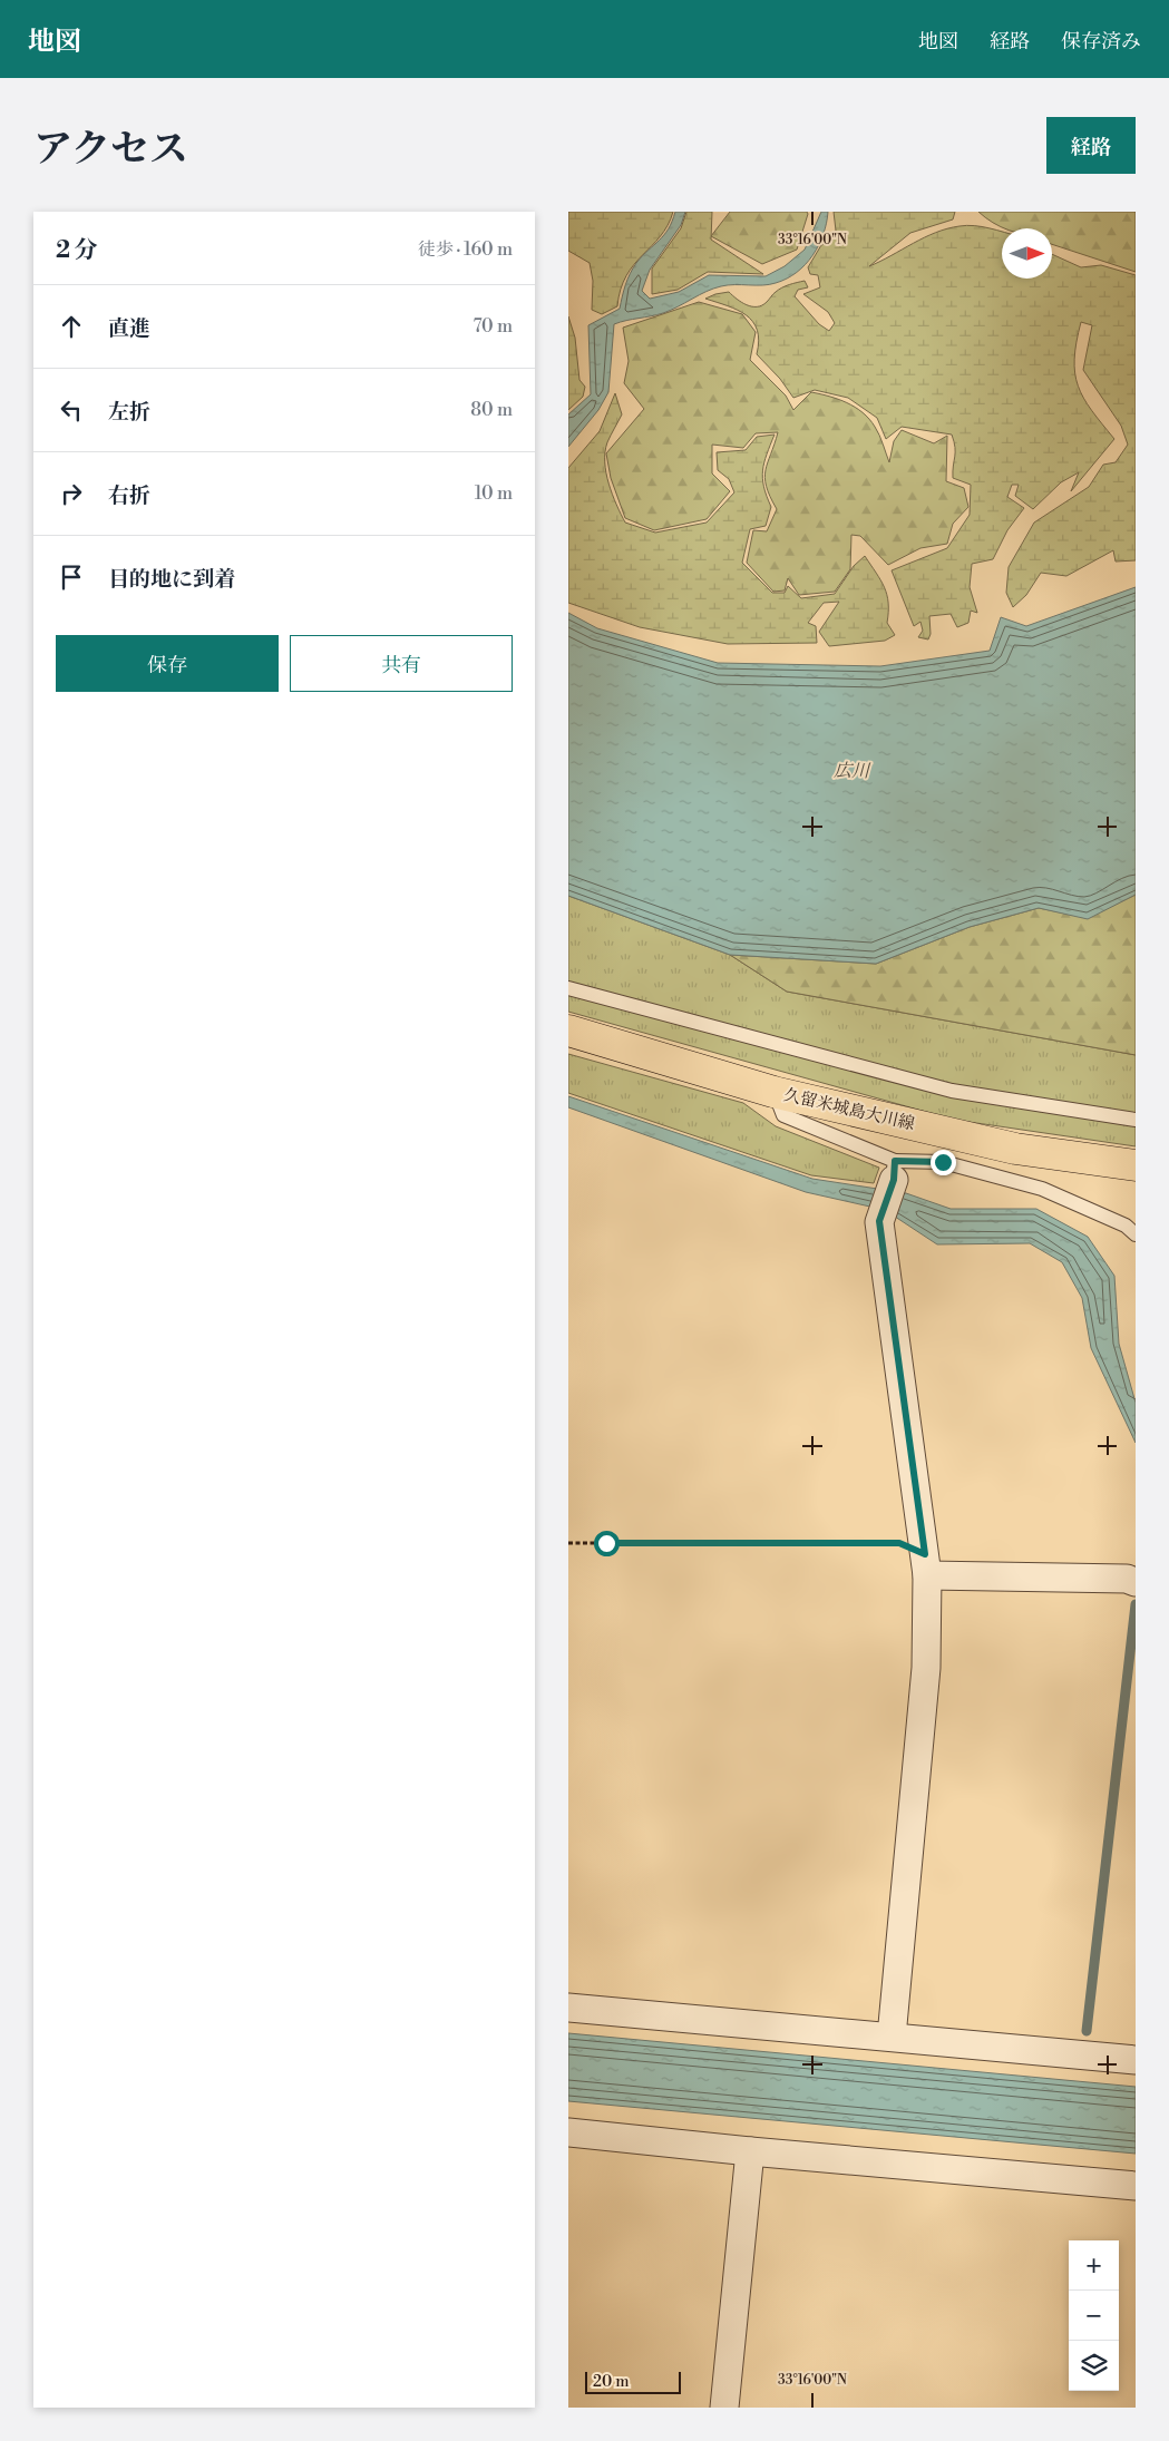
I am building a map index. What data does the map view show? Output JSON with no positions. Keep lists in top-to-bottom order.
{
  "streets": {
    "main road": ["久留米城島大川線"]
  },
  "water": ["広川"],
  "scale_bar": "20 m",
  "north": "right",
  "page": {
    "header": "地図",
    "nav": ["地図", "経路", "保存済み"],
    "title": "アクセス",
    "buttons": [
      "経路",
      ["保存", "共有"]
    ],
    "heading": ["2 分", "徒歩 · 160 m"],
    "list": [
      ["直進", "70 m"],
      ["左折", "80 m"],
      ["右折", "10 m"],
      "目的地に到着"
    ],
    "map_buttons": ["+", "−"],
    "scale": "20 m"
  },
  "coordinates": ["33°16'00\"N"]
}
